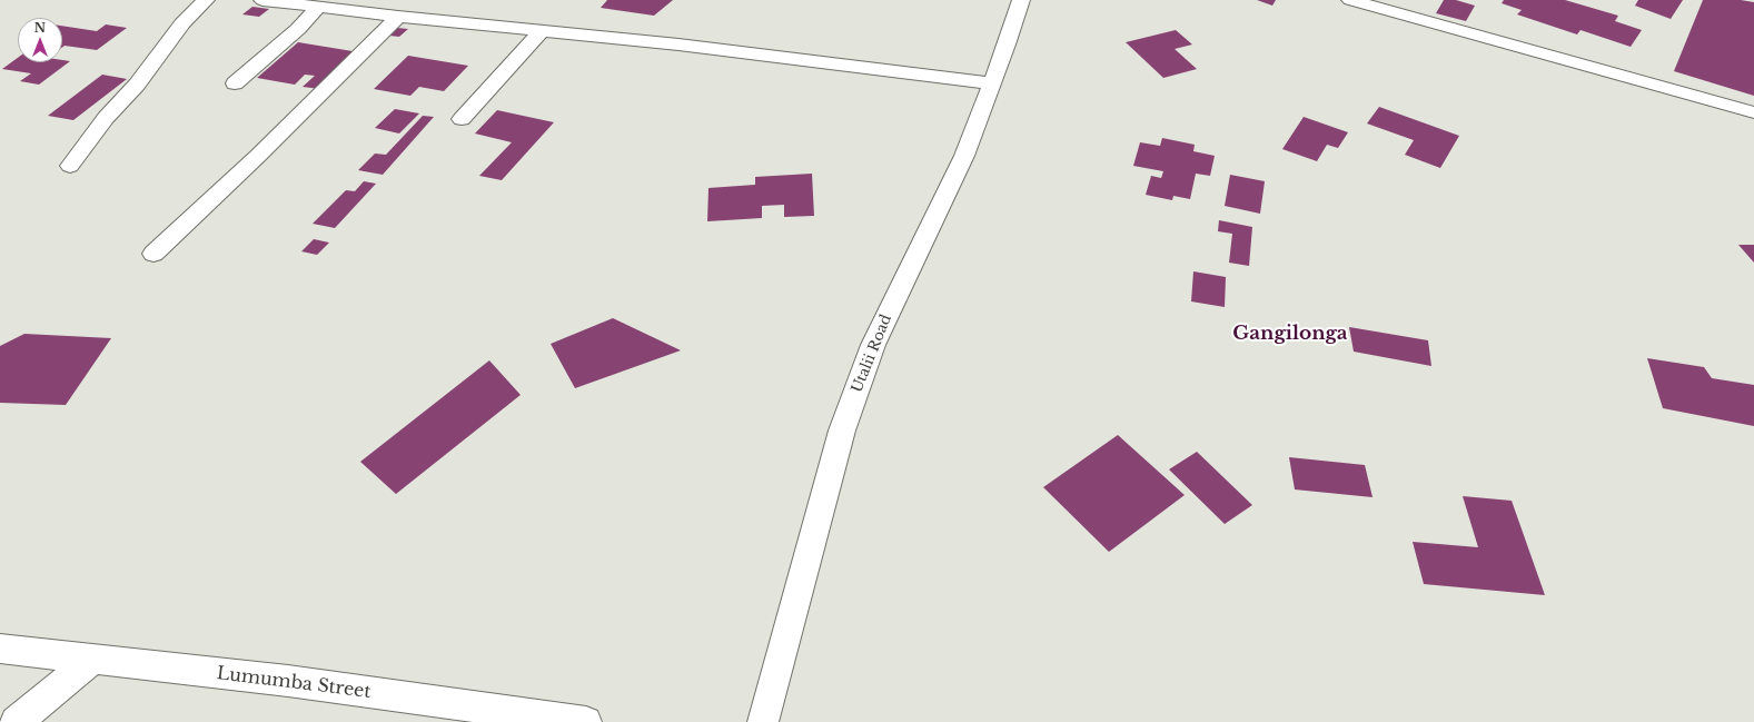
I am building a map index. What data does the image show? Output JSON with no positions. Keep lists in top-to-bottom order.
{
  "streets": {
    "street": ["Utalii Road", "Lumumba Street"]
  },
  "districts": ["Gangilonga"],
  "north": "top"
}
